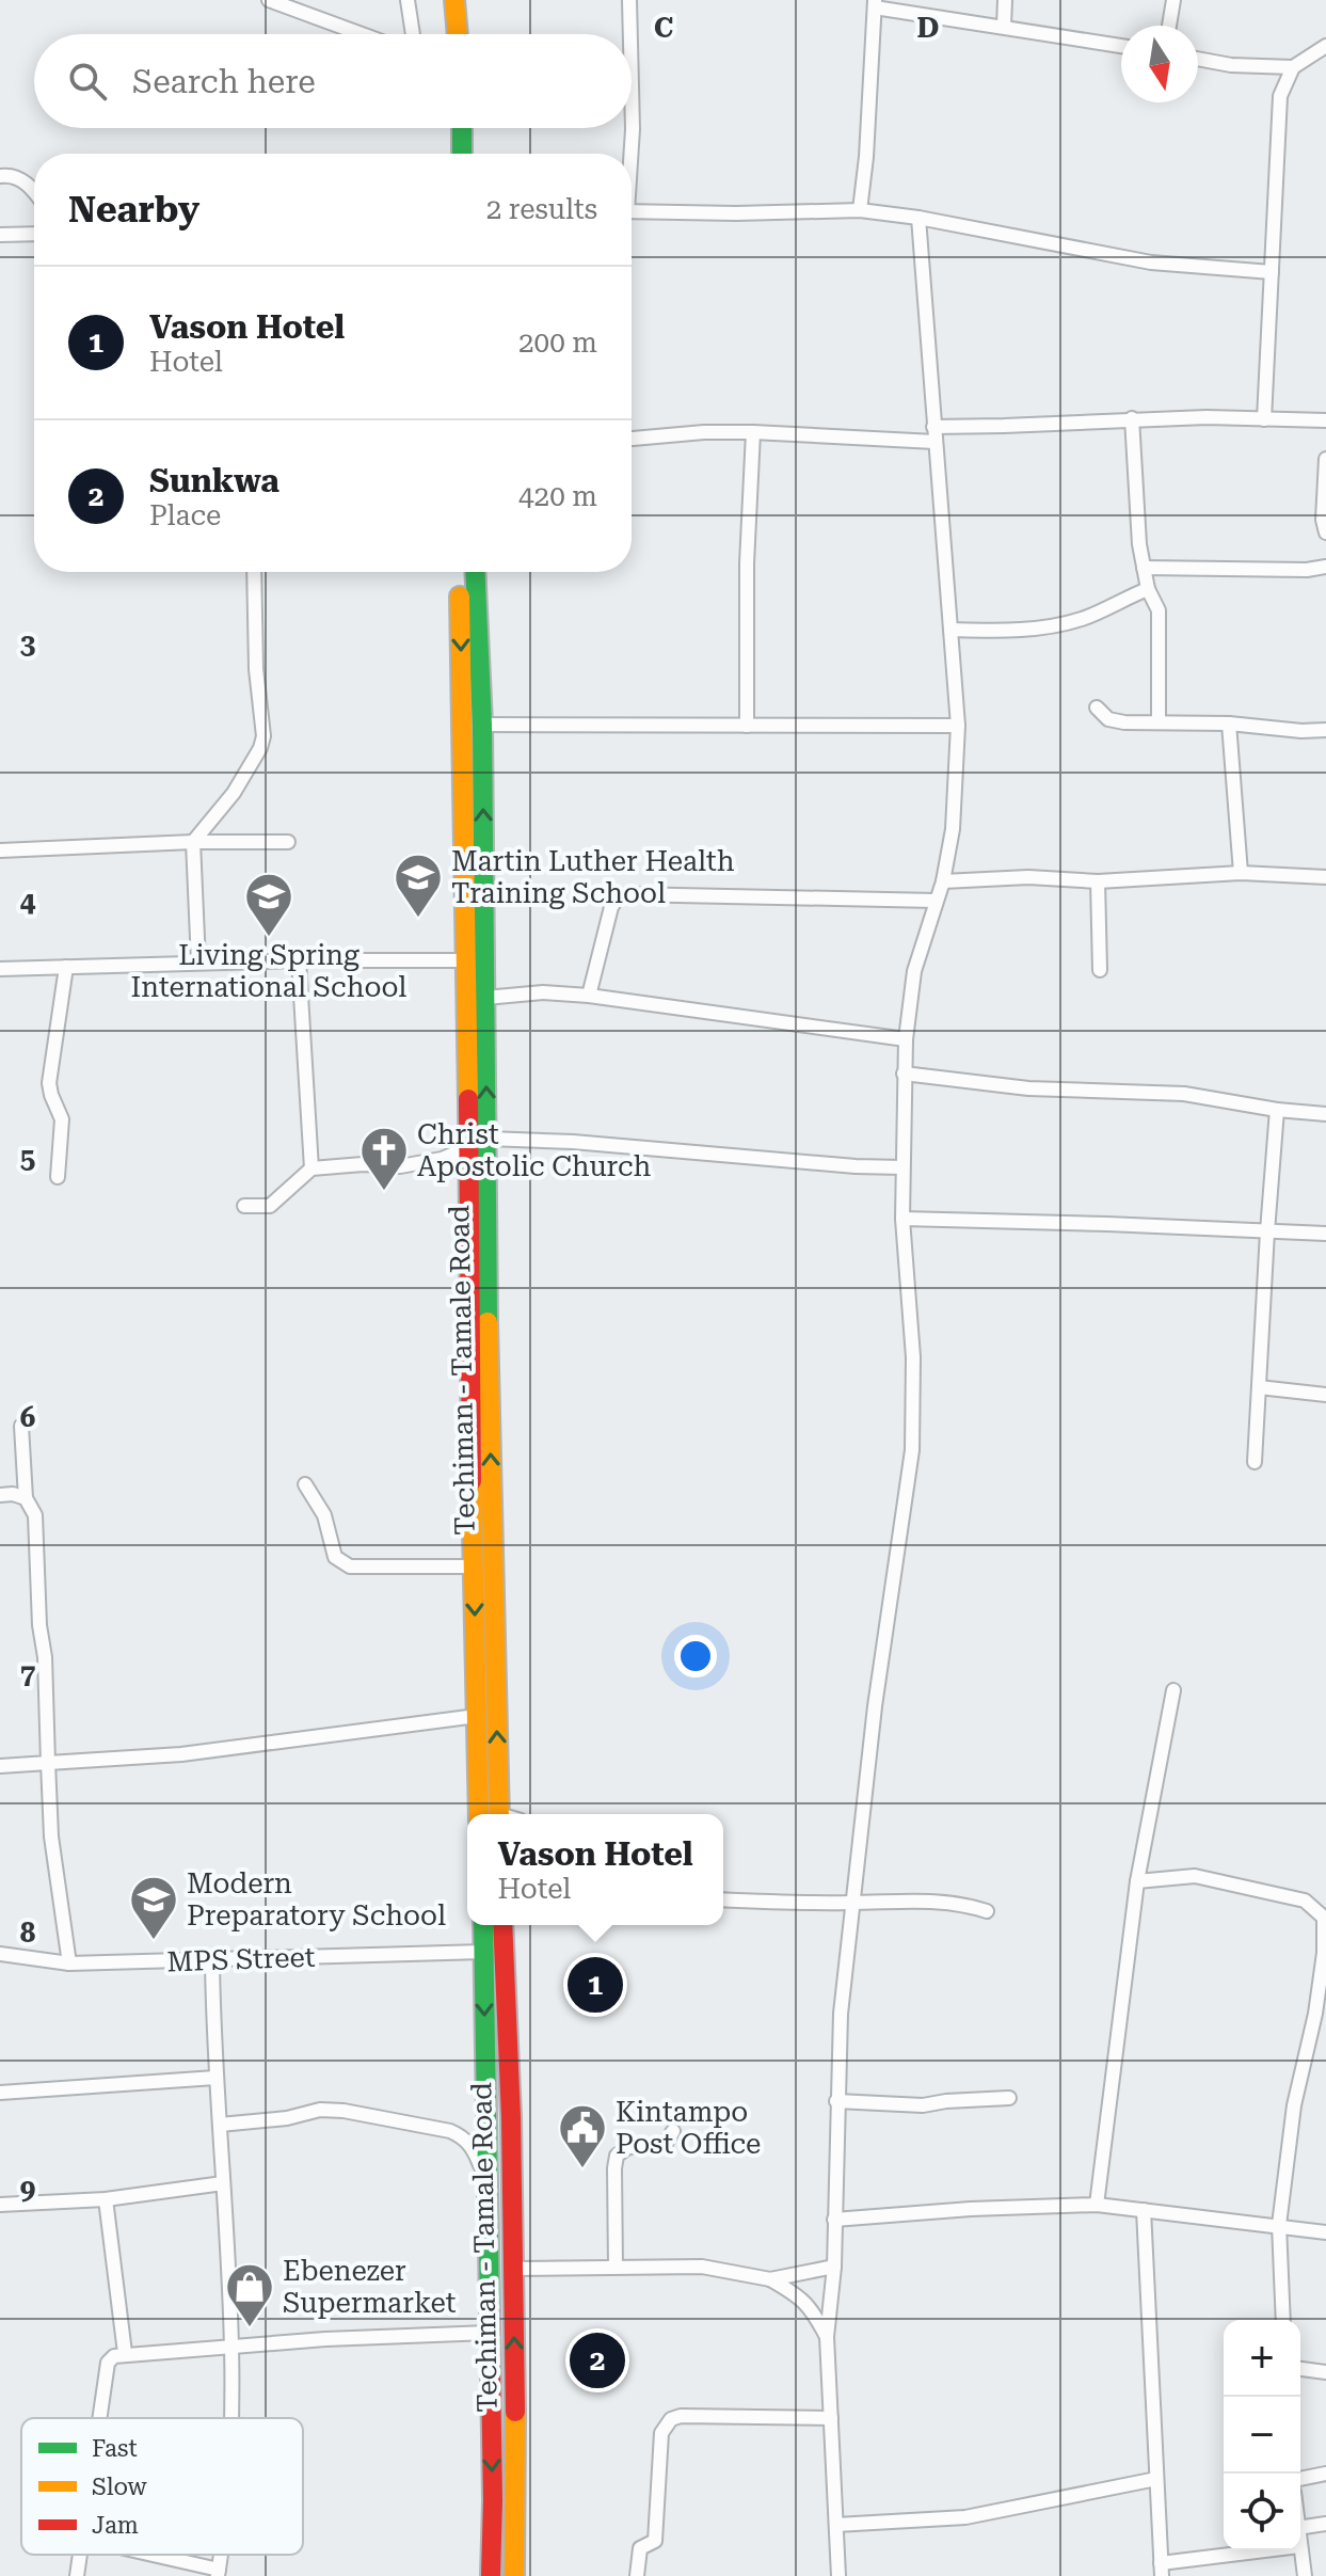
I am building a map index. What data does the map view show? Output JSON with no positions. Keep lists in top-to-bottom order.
{
  "streets": {
    "highway": ["Techiman - Tamale Road"],
    "street": ["MPS Street"]
  },
  "crossings": [
    ["Techiman - Tamale Road", "MPS Street"]
  ],
  "places": {
    "school or university": ["Martin Luther Health Training School", "Living Spring International School", "Modern Preparatory School"],
    "church": ["Christ Apostolic Church"],
    "public building": ["Kintampo Post Office"],
    "shop": ["Ebenezer Supermarket"]
  },
  "legend": ["Fast", "Slow", "Jam"],
  "north": "bottom",
  "page": {
    "search": "Search here",
    "heading": ["Nearby", "2 results"],
    "list": [
      {
        "mark": "1",
        "name": "Vason Hotel",
        "note": "Hotel",
        "value": "200 m"
      },
      {
        "mark": "2",
        "name": "Sunkwa",
        "note": "Place",
        "value": "420 m"
      }
    ],
    "popup": ["Vason Hotel", "Hotel"],
    "pins": ["1", "2"],
    "map_buttons": ["+", "−"]
  },
  "grid": {
    "columns": ["C", "D"],
    "rows": [
      "3",
      "4",
      "5",
      "6",
      "7",
      "8",
      "9"
    ]
  }
}
